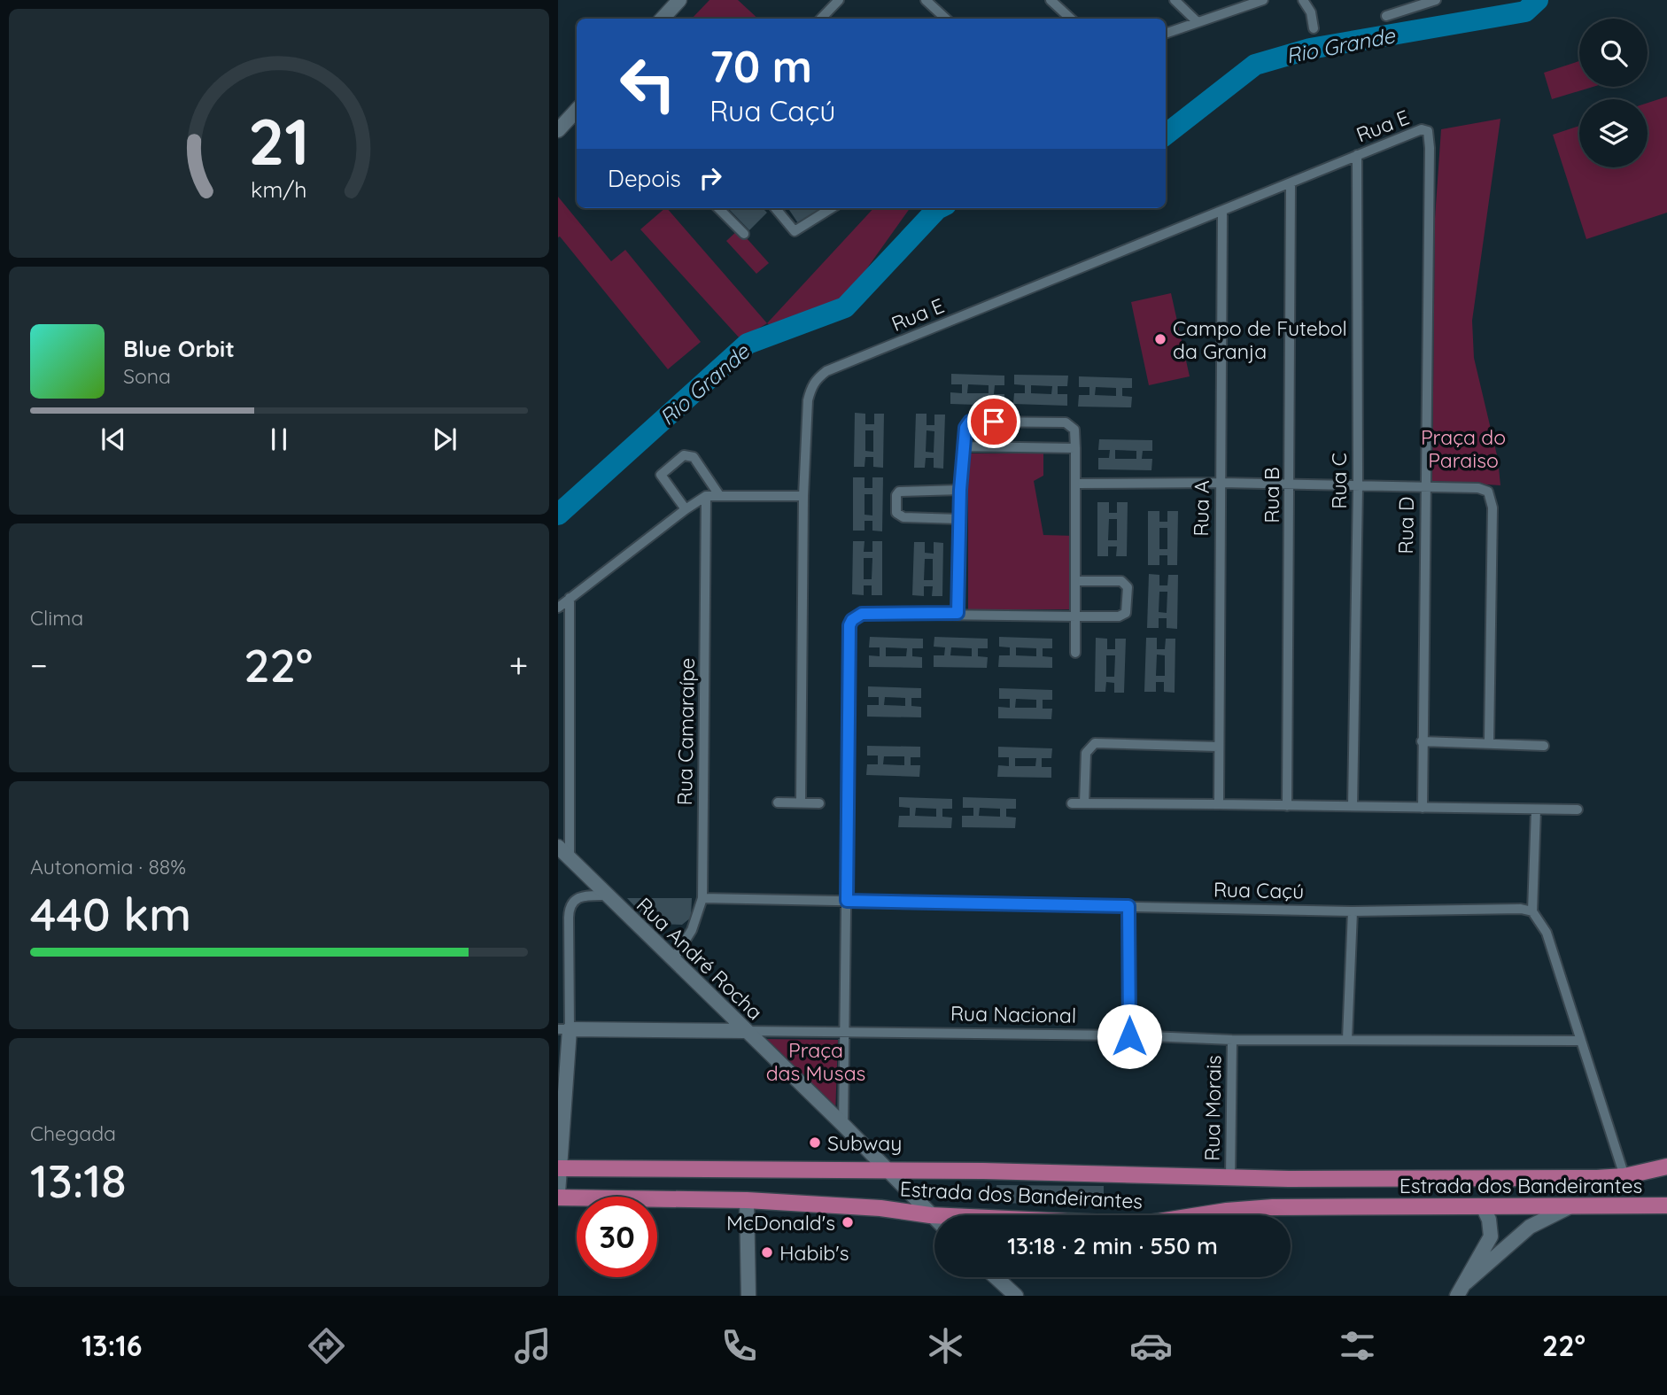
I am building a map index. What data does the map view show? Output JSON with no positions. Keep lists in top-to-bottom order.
{
  "streets": {
    "main road": ["Rua André Rocha", "Rua Nacional", "Estrada dos Bandeirantes"],
    "street": [
      "Rua E",
      "Rua C",
      "Rua B",
      "Rua A",
      "Rua D",
      "Rua Camaraípe",
      "Rua Caçú",
      "Rua Morais"
    ]
  },
  "crossings": [
    ["Rua E", "Rua C"],
    ["Rua E", "Rua B"],
    ["Rua E", "Rua A"],
    ["Rua E", "Rua D"],
    ["Rua Camaraípe", "Rua Caçú"],
    ["Rua Camaraípe", "Rua André Rocha"],
    ["Rua André Rocha", "Rua Nacional"],
    ["Rua André Rocha", "Estrada dos Bandeirantes"],
    ["Rua Nacional", "Rua Morais"],
    ["Rua Morais", "Estrada dos Bandeirantes"]
  ],
  "water": ["Rio Grande"],
  "parks": ["Praça do Paraiso", "Praça das Musas"],
  "places": [
    "Campo de Futebol da Granja",
    "Subway",
    "McDonald's",
    "Habib's"
  ],
  "page": {
    "turn": ["70 m", "Rua Caçú"],
    "then": "Depois",
    "song": ["Blue Orbit", "Sona"],
    "tile": [
      "Clima",
      ["Autonomia · 88%", "440 km"],
      ["Chegada", "13:18"]
    ],
    "heat": ["−", "22°", "+"],
    "limit": "30",
    "trip": "13:18 · 2 min · 550 m",
    "tabs": ["13:16", "22°"],
    "gauge": ["21", "km/h"]
  }
}
